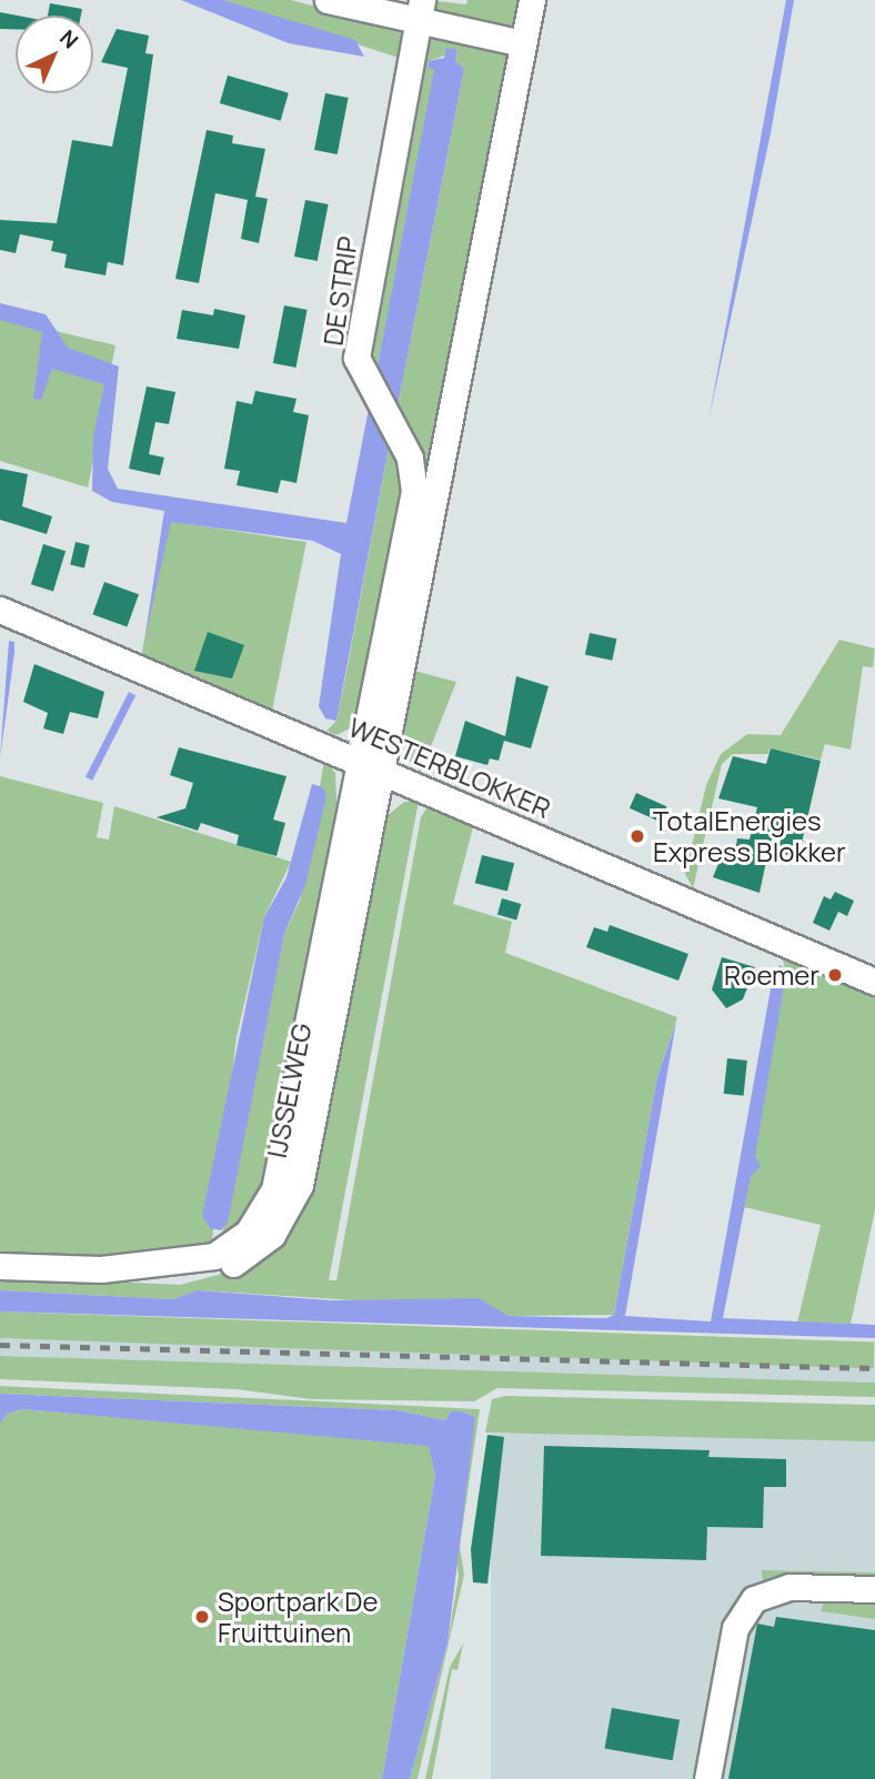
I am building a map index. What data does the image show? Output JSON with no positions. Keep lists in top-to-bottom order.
{
  "streets": {
    "street": ["DE STRIP", "WESTERBLOKKER", "IJSSELWEG"]
  },
  "crossings": [
    ["DE STRIP", "WESTERBLOKKER"],
    ["DE STRIP", "IJSSELWEG"],
    ["WESTERBLOKKER", "IJSSELWEG"]
  ],
  "places": ["TotalEnergies Express Blokker", "Roemer", "Sportpark De Fruittuinen"],
  "north": "top right"
}
